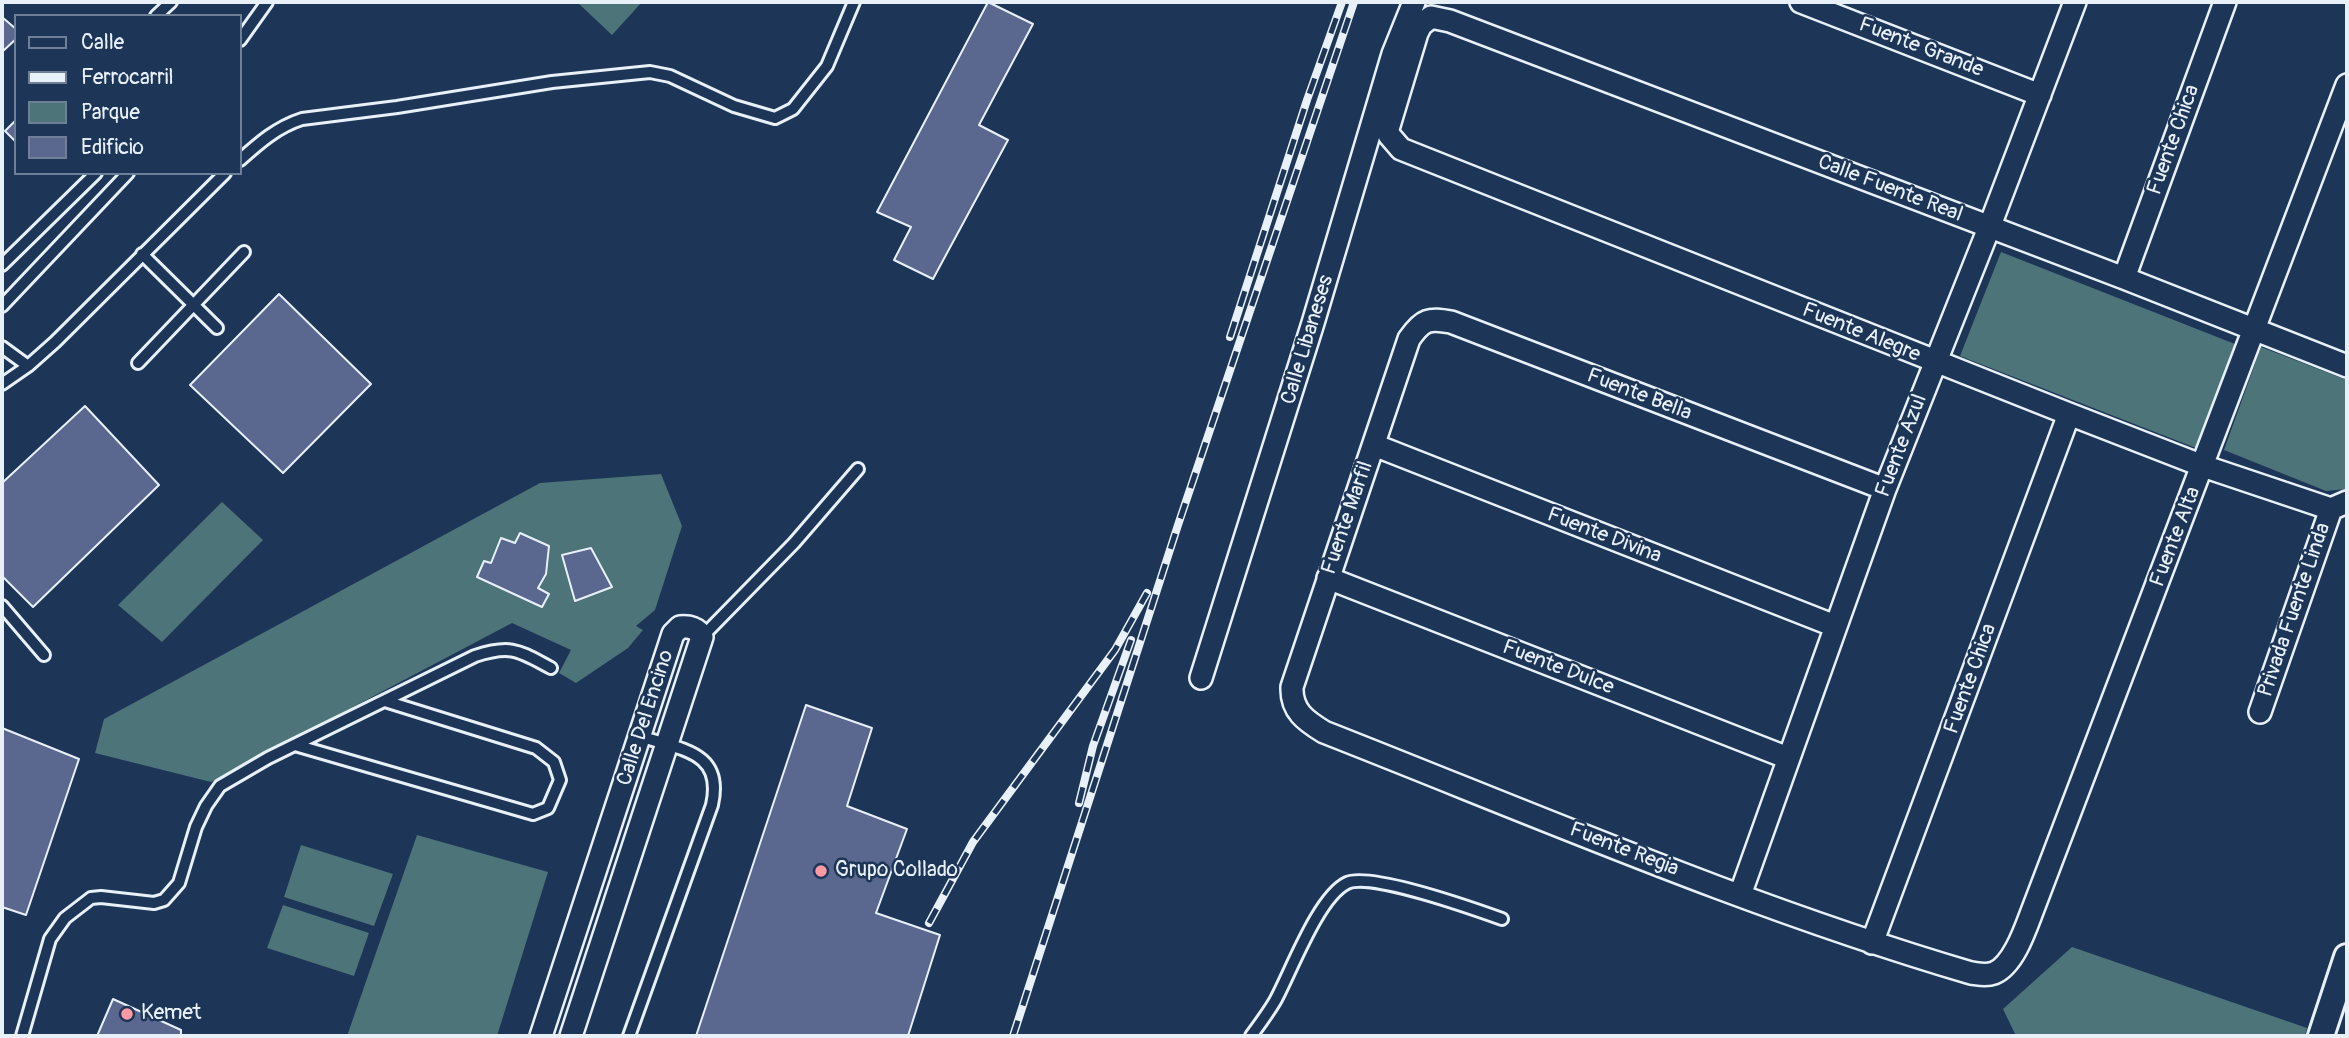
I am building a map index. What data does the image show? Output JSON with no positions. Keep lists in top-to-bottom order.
{
  "streets": {
    "street": [
      "Fuente Grande",
      "Fuente Chica",
      "Calle Fuente Real",
      "Fuente Alegre",
      "Calle Libaneses",
      "Fuente Bella",
      "Fuente Azul",
      "Fuente Marfil",
      "Fuente Divina",
      "Fuente Alta",
      "Privada Fuente Linda",
      "Fuente Dulce",
      "Calle Del Encino",
      "Fuente Regia"
    ]
  },
  "crossings": [
    ["Fuente Grande", "Fuente Azul"],
    ["Fuente Chica", "Calle Fuente Real"],
    ["Fuente Chica", "Fuente Alegre"],
    ["Fuente Chica", "Fuente Regia"],
    ["Calle Fuente Real", "Fuente Alegre"],
    ["Calle Fuente Real", "Fuente Azul"],
    ["Calle Fuente Real", "Fuente Alta"],
    ["Fuente Alegre", "Fuente Azul"],
    ["Fuente Alegre", "Fuente Alta"],
    ["Fuente Alegre", "Privada Fuente Linda"],
    ["Fuente Bella", "Fuente Azul"],
    ["Fuente Bella", "Fuente Marfil"],
    ["Fuente Azul", "Fuente Divina"],
    ["Fuente Azul", "Fuente Dulce"],
    ["Fuente Azul", "Fuente Regia"],
    ["Fuente Marfil", "Fuente Divina"],
    ["Fuente Marfil", "Fuente Dulce"],
    ["Fuente Marfil", "Fuente Regia"],
    ["Fuente Alta", "Fuente Regia"]
  ],
  "places": ["Grupo Collado", "Kemet"],
  "legend": [
    "Calle",
    "Ferrocarril",
    "Parque",
    "Edificio"
  ]
}
